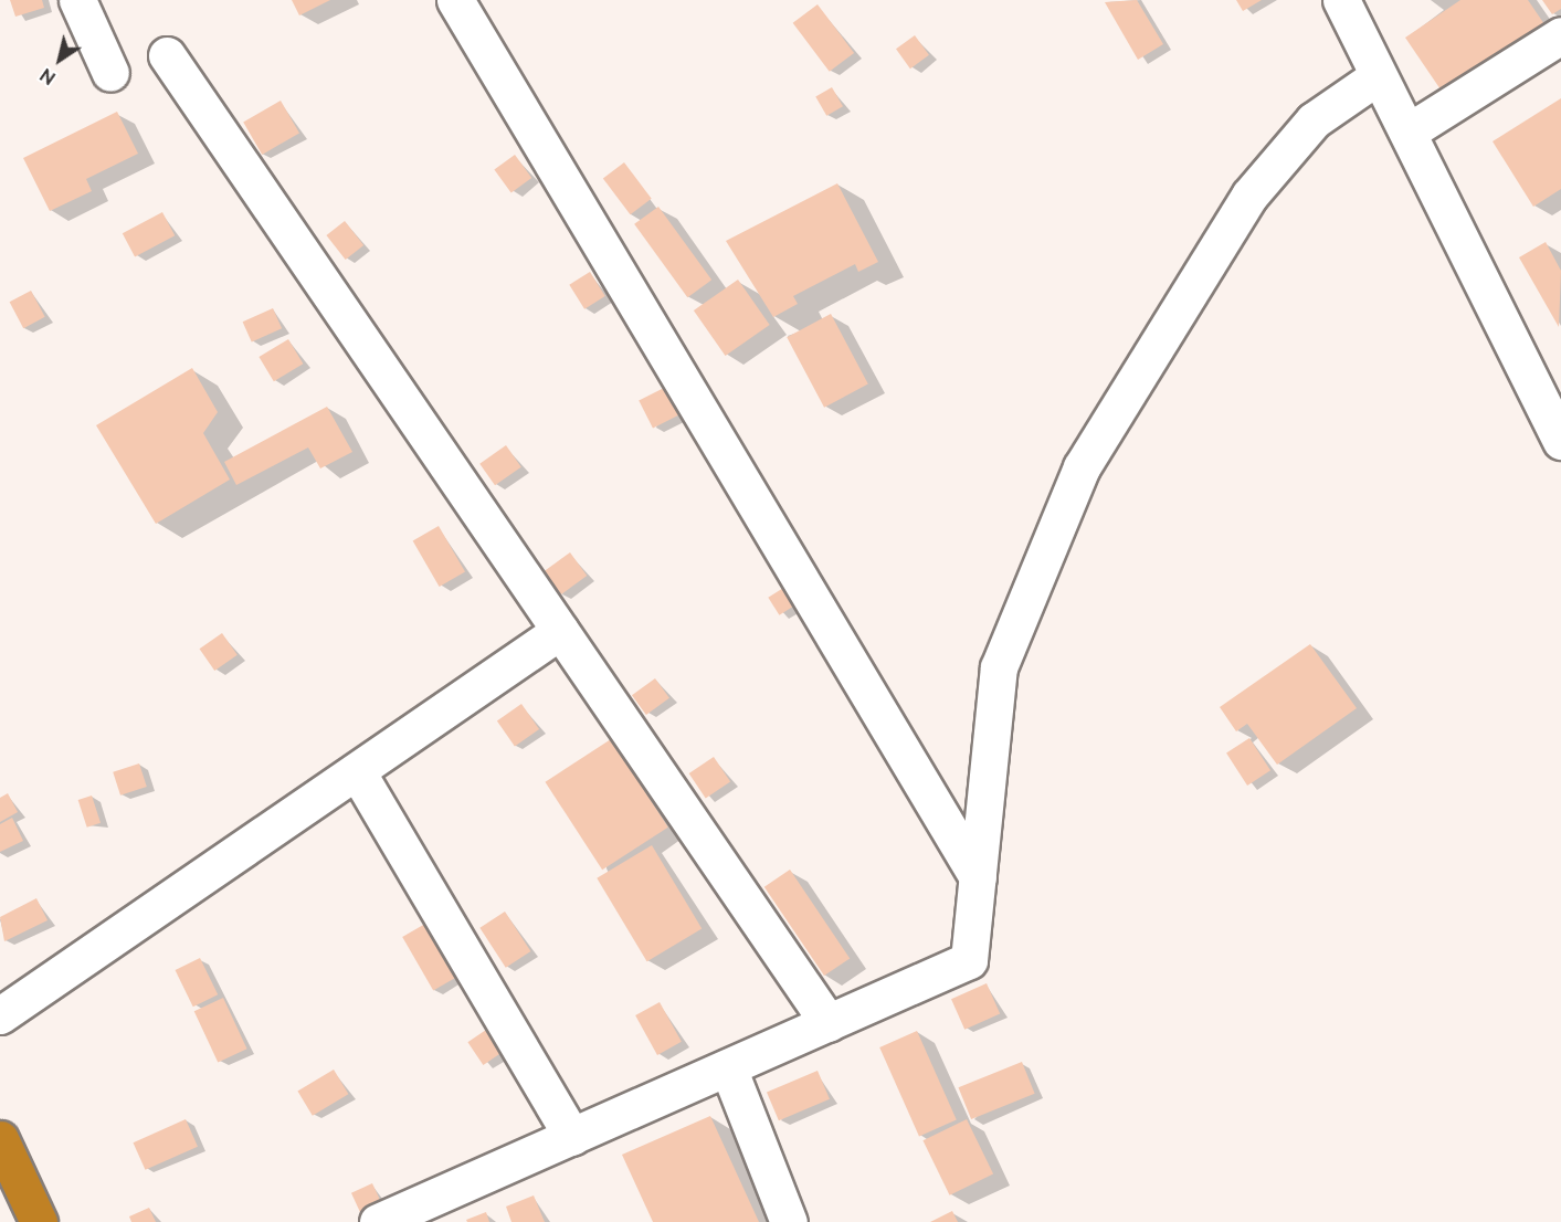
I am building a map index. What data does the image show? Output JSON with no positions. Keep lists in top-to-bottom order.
{
  "north": "bottom left"
}
